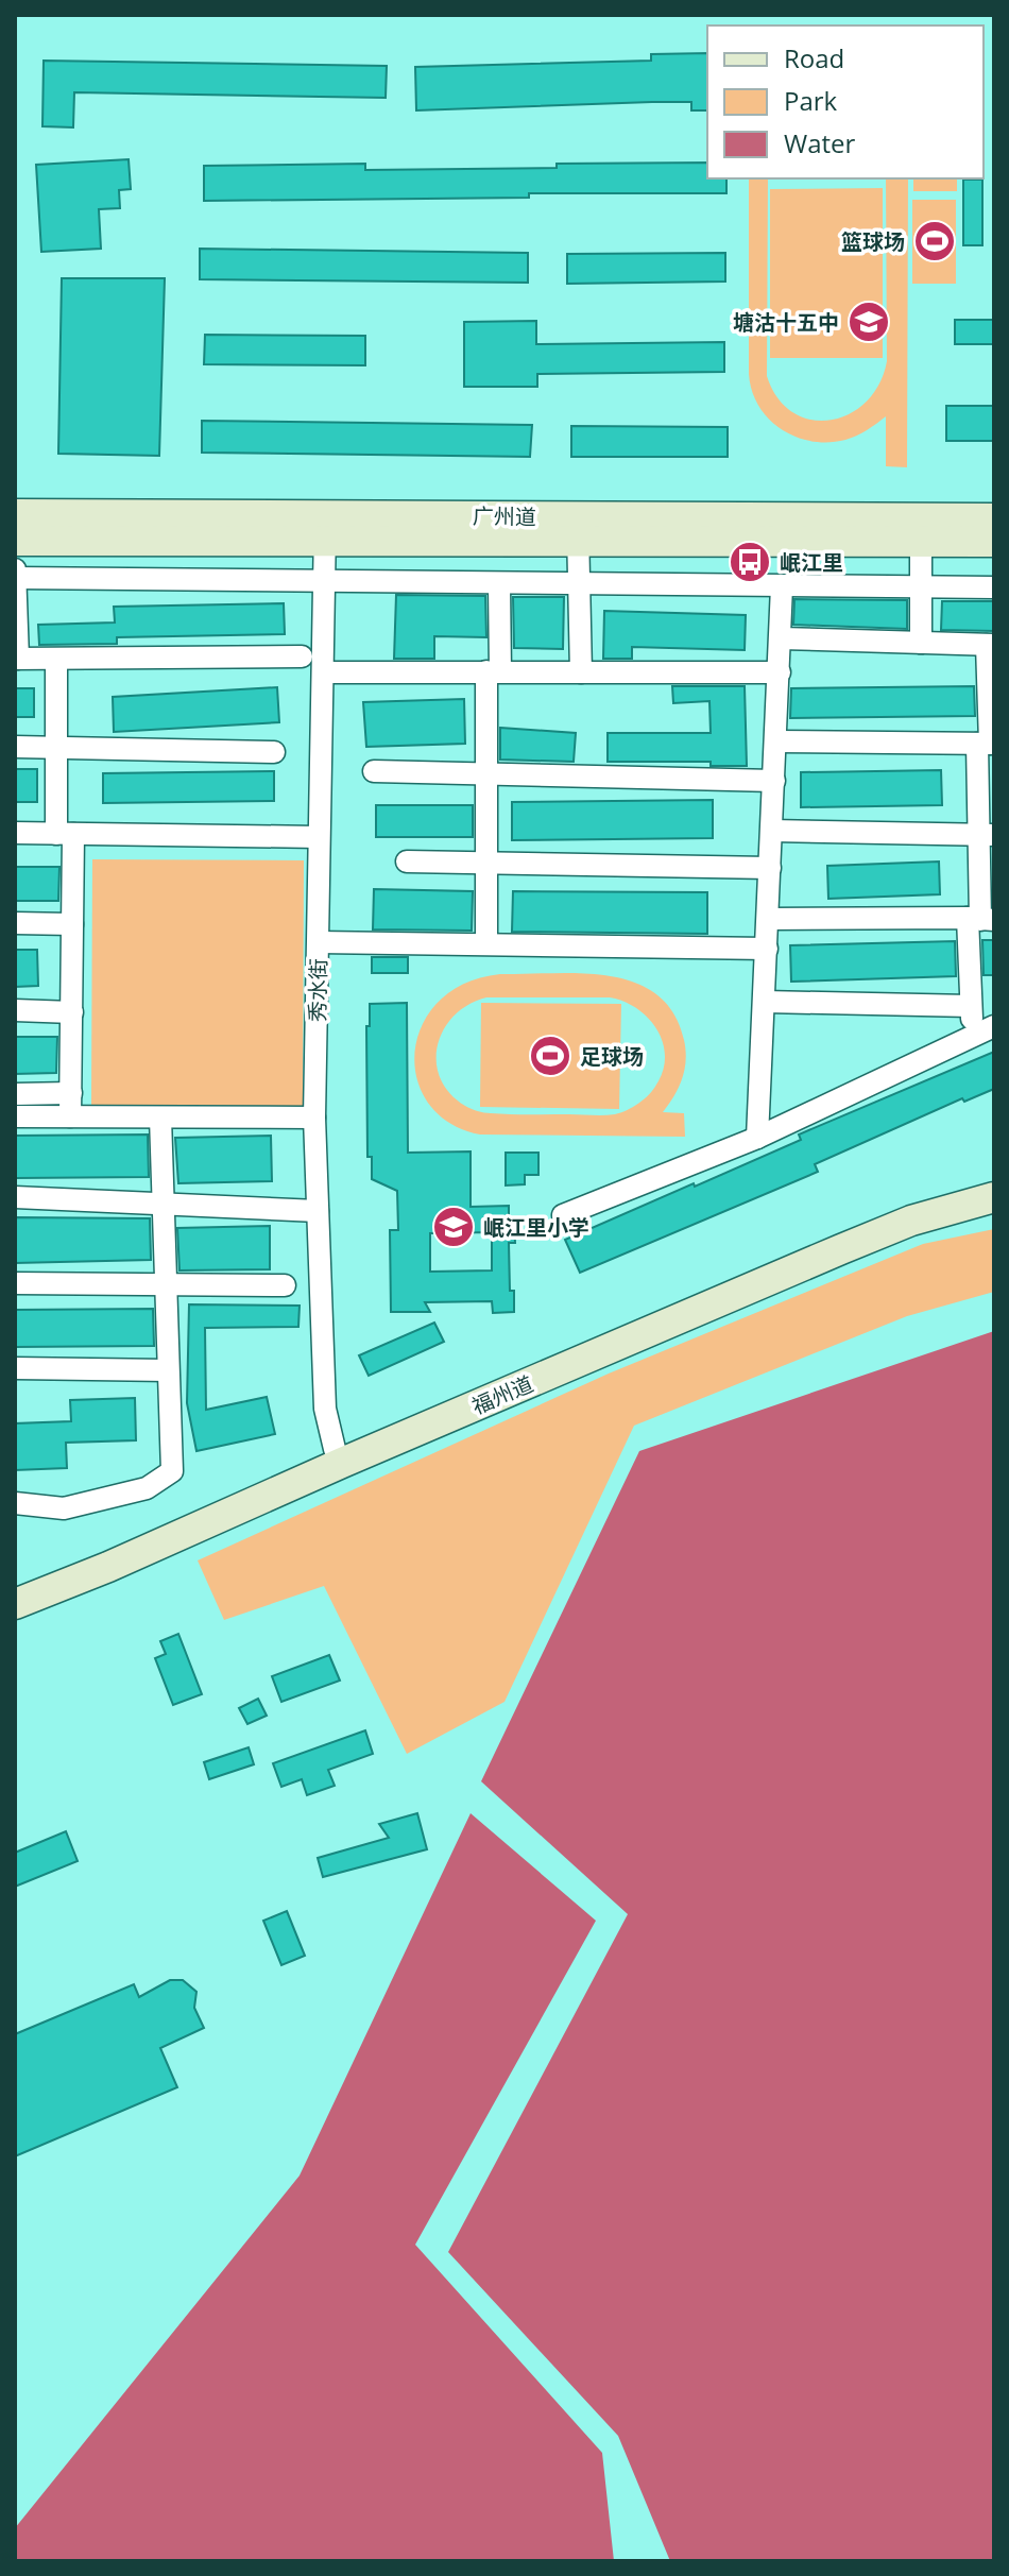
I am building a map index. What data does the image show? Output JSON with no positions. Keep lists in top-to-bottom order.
{
  "streets": {
    "main road": ["广州道", "福州道"],
    "street": ["秀水街"]
  },
  "crossings": [
    ["广州道", "秀水街"],
    ["秀水街", "福州道"]
  ],
  "places": {
    "sports": ["篮球场", "足球场"],
    "school or university": ["塘沽十五中", "岷江里小学"],
    "bus stop": ["岷江里"]
  },
  "legend": ["Road", "Park", "Water"]
}
